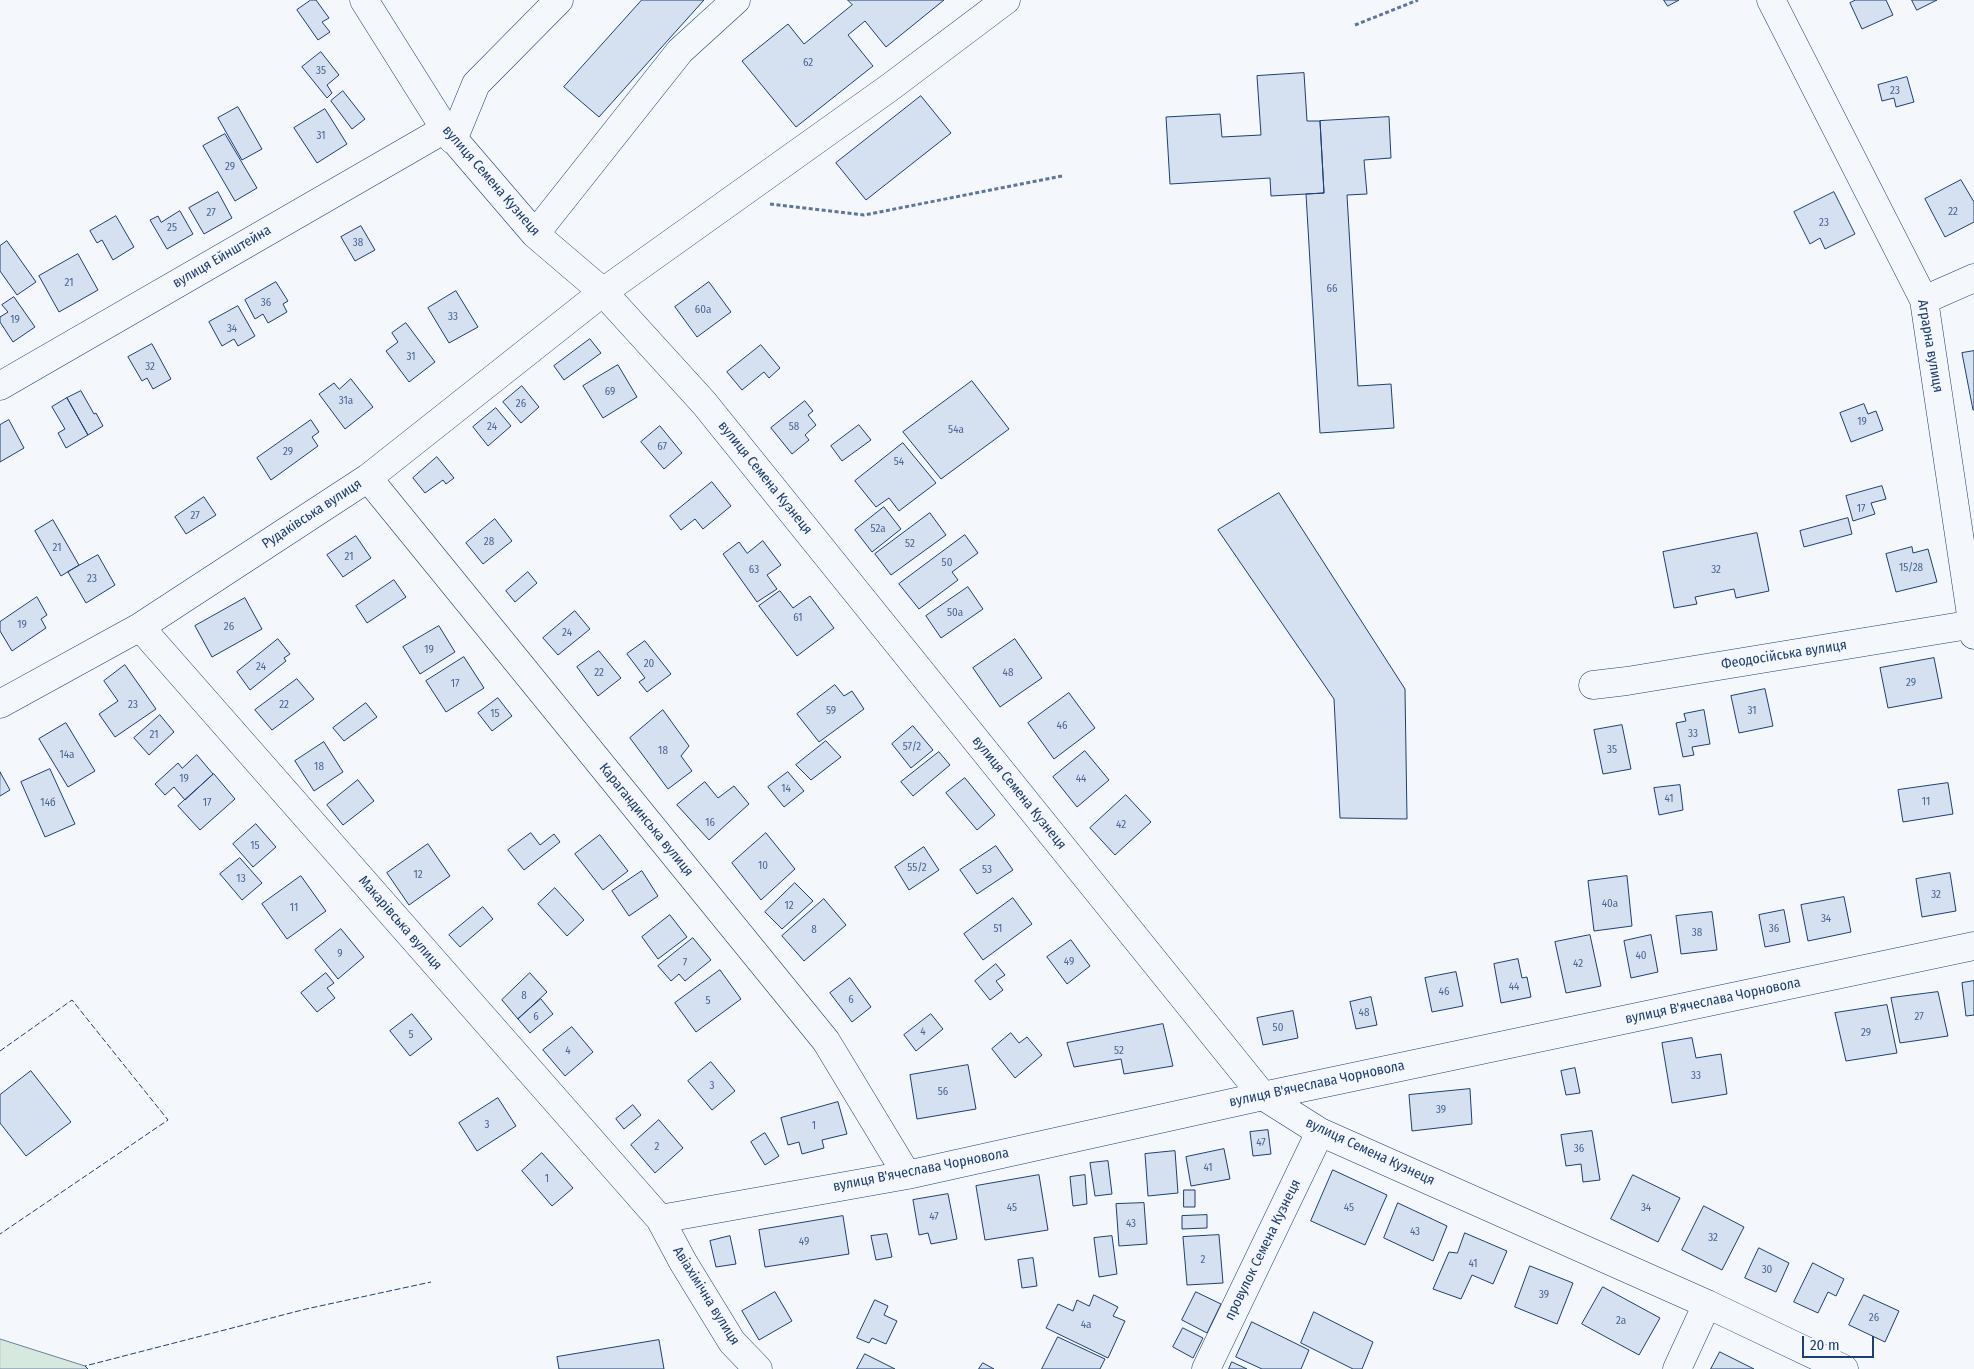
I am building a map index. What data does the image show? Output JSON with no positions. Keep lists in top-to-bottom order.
{
  "streets": {
    "street": [
      "вулиця Семена Кузнеця",
      "вулиця Ейнштейна",
      "Аграрна вулиця",
      "Рудаківська вулиця",
      "Феодосійська вулиця",
      "Карагандинська вулиця",
      "Макарівська вулиця",
      "вулиця В'ячеслава Чорновола",
      "провулок Семена Кузнеця",
      "Авіахімічна вулиця"
    ]
  },
  "crossings": [
    ["вулиця Семена Кузнеця", "вулиця Ейнштейна"],
    ["вулиця Семена Кузнеця", "Рудаківська вулиця"],
    ["вулиця Семена Кузнеця", "вулиця В'ячеслава Чорновола"],
    ["вулиця Семена Кузнеця", "провулок Семена Кузнеця"],
    ["Аграрна вулиця", "Феодосійська вулиця"],
    ["Рудаківська вулиця", "Карагандинська вулиця"],
    ["Рудаківська вулиця", "Макарівська вулиця"],
    ["Карагандинська вулиця", "вулиця В'ячеслава Чорновола"],
    ["Макарівська вулиця", "вулиця В'ячеслава Чорновола"],
    ["Макарівська вулиця", "Авіахімічна вулиця"],
    ["вулиця В'ячеслава Чорновола", "Авіахімічна вулиця"]
  ],
  "house_numbers": [
    "62",
    "35",
    "23",
    "31",
    "29",
    "22",
    "27",
    "23",
    "25",
    "38",
    "21",
    "66",
    "36",
    "60а",
    "33",
    "19",
    "34",
    "31",
    "32",
    "69",
    "31а",
    "26",
    "19",
    "24",
    "58",
    "54а",
    "67",
    "29",
    "54",
    "17",
    "27",
    "52а",
    "28",
    "52",
    "21",
    "21",
    "50",
    "15/28",
    "63",
    "32",
    "23",
    "50а",
    "61",
    "19",
    "26",
    "24",
    "19",
    "20",
    "24",
    "22",
    "48",
    "29",
    "17",
    "23",
    "22",
    "59",
    "31",
    "15",
    "46",
    "33",
    "21",
    "57/2",
    "35",
    "18",
    "14а",
    "18",
    "19",
    "44",
    "14",
    "41",
    "11",
    "14б",
    "17",
    "16",
    "42",
    "15",
    "10",
    "55/2",
    "53",
    "12",
    "13",
    "32",
    "40а",
    "12",
    "11",
    "34",
    "51",
    "36",
    "8",
    "38",
    "9",
    "40",
    "49",
    "7",
    "42",
    "44",
    "46",
    "8",
    "6",
    "5",
    "48",
    "6",
    "27",
    "50",
    "4",
    "29",
    "5",
    "4",
    "52",
    "33",
    "3",
    "56",
    "39",
    "3",
    "1",
    "47",
    "2",
    "36",
    "41",
    "1",
    "45",
    "45",
    "34",
    "47",
    "43",
    "43",
    "32",
    "49",
    "2",
    "41",
    "30",
    "39",
    "26",
    "2а",
    "4а"
  ],
  "scale_bar": "20 m"
}
